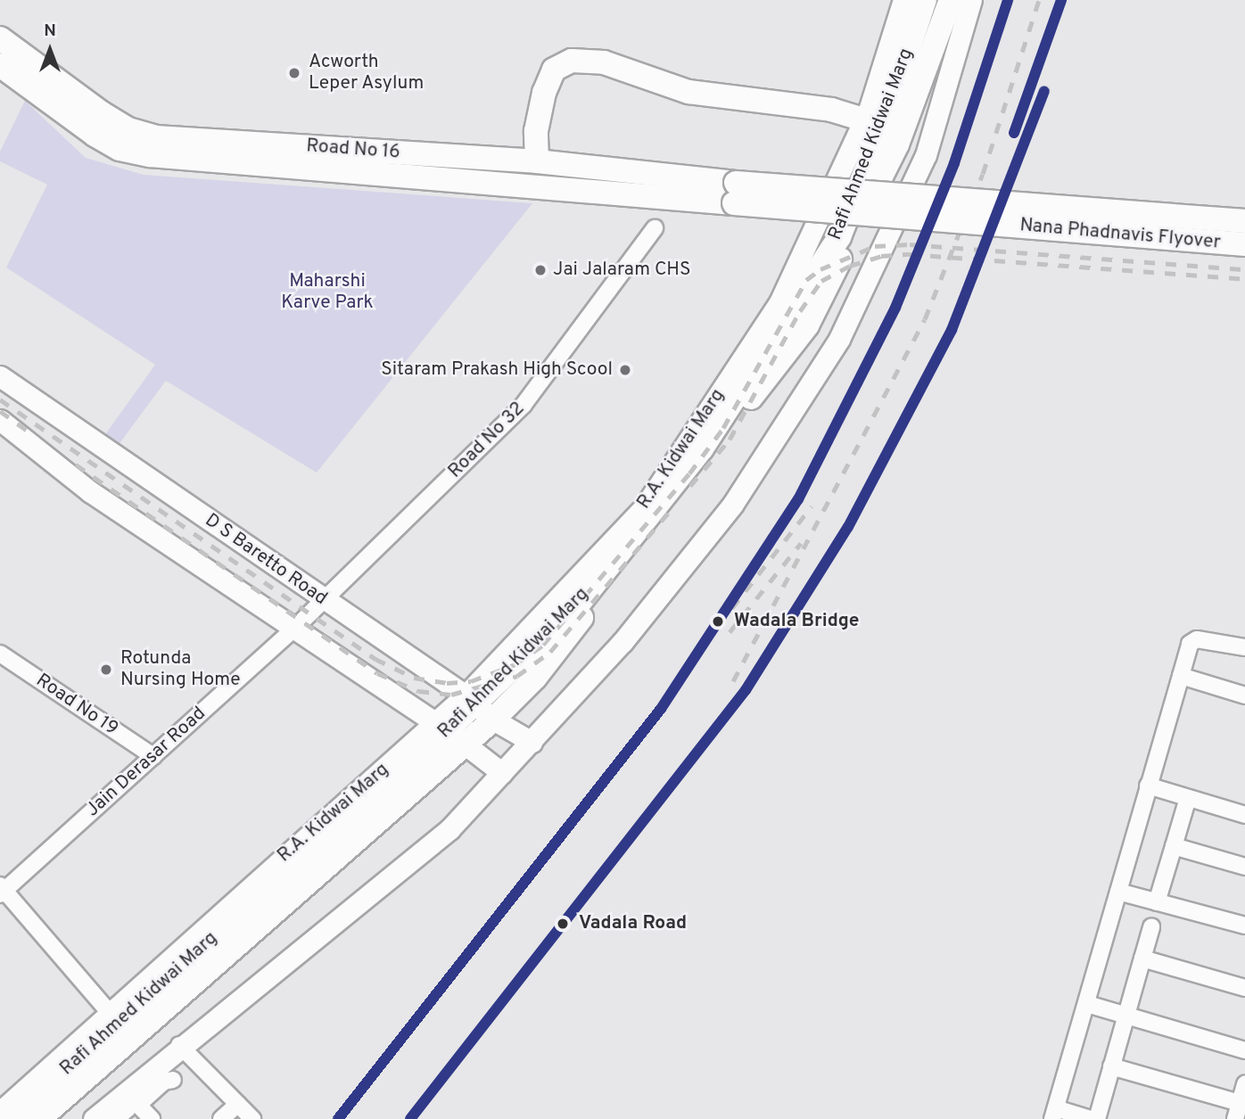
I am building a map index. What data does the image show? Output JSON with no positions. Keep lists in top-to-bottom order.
{
  "streets": {
    "main road": ["Rafi Ahmed Kidwai Marg", "Road No 16", "Nana Phadnavis Flyover"],
    "street": [
      "Road No 32",
      "R.A. Kidwai Marg",
      "D S Baretto Road",
      "Road No 19",
      "Jain Derasar Road"
    ]
  },
  "crossings": [
    ["Rafi Ahmed Kidwai Marg", "R.A. Kidwai Marg"],
    ["Rafi Ahmed Kidwai Marg", "D S Baretto Road"],
    ["Road No 16", "Nana Phadnavis Flyover"],
    ["Road No 32", "D S Baretto Road"],
    ["Road No 32", "Jain Derasar Road"],
    ["Road No 19", "Jain Derasar Road"]
  ],
  "parks": ["Maharshi Karve Park"],
  "places": [
    "Acworth Leper Asylum",
    "Jai Jalaram CHS",
    "Sitaram Prakash High Scool",
    "Wadala Bridge",
    "Rotunda Nursing Home",
    "Vadala Road"
  ],
  "north": "top"
}
